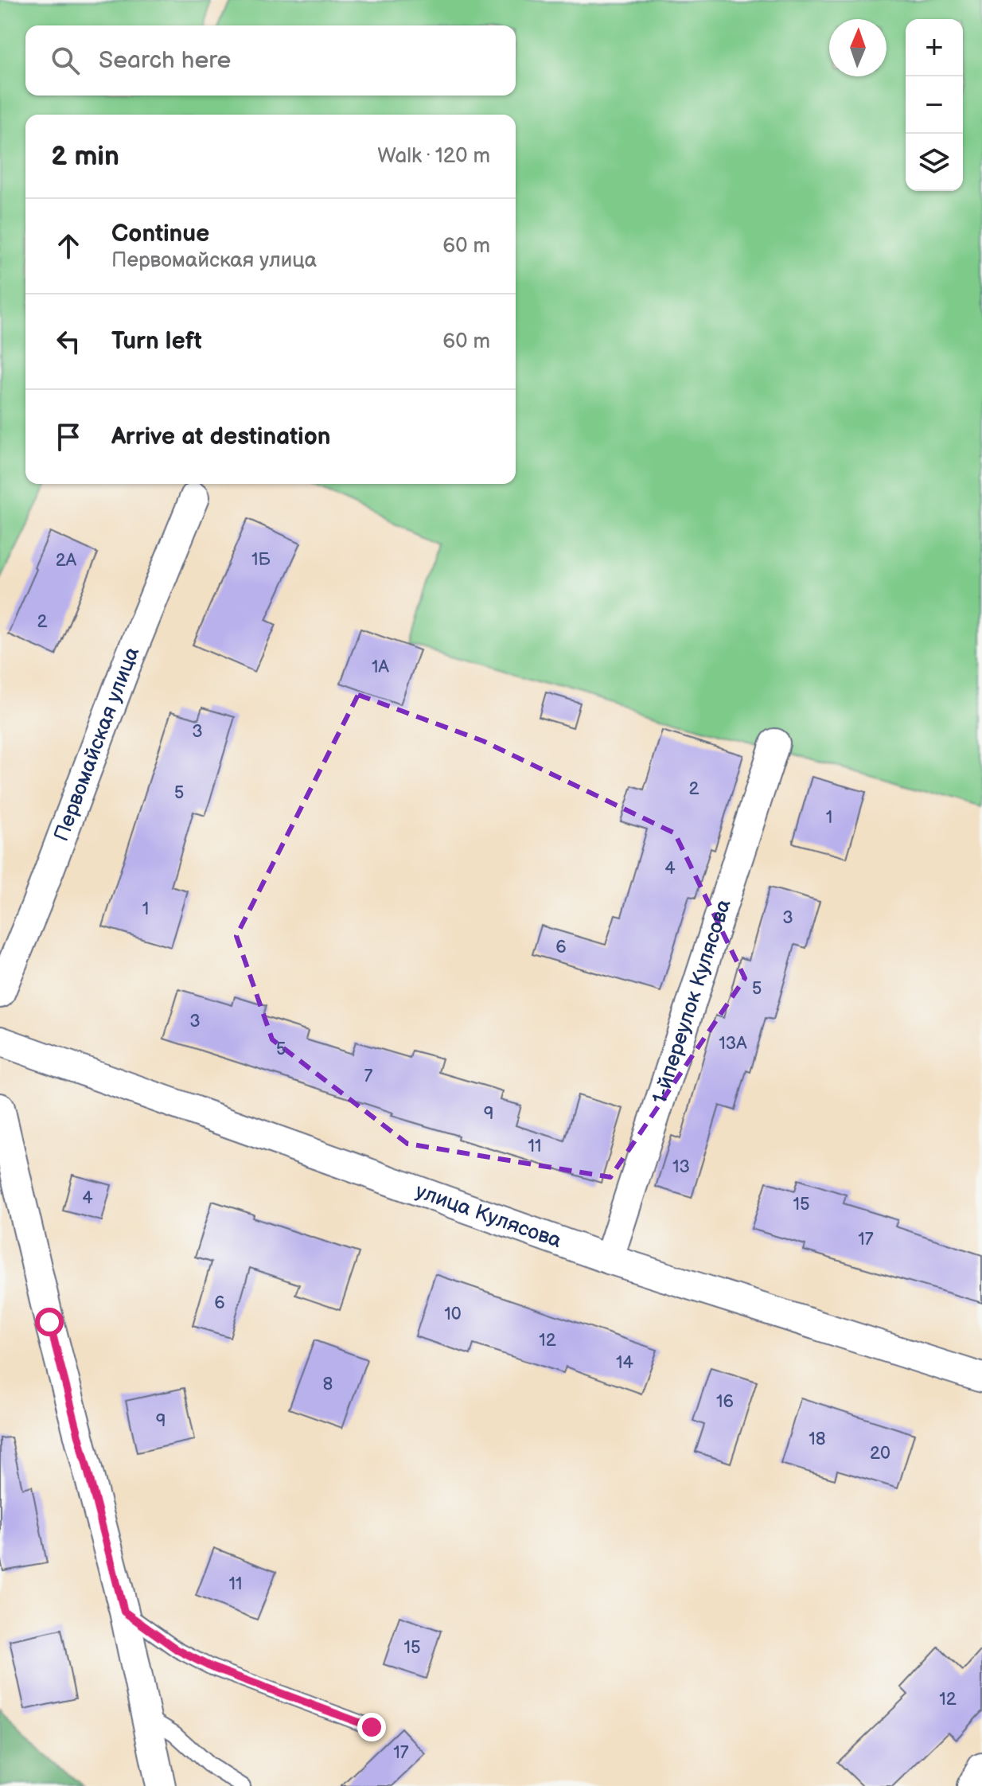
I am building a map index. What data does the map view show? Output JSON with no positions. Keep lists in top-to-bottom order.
{
  "streets": {
    "street": ["Первомайская улица", "1-йпереулок Кулясова", "улица Кулясова"]
  },
  "crossings": [
    ["1-йпереулок Кулясова", "улица Кулясова"]
  ],
  "house_numbers": [
    "1Б",
    "2А",
    "2",
    "1А",
    "3",
    "2",
    "5",
    "1",
    "4",
    "1",
    "3",
    "6",
    "5",
    "3",
    "13А",
    "5",
    "7",
    "9",
    "11",
    "13",
    "4",
    "15",
    "17",
    "6",
    "10",
    "12",
    "14",
    "8",
    "16",
    "9",
    "18",
    "20",
    "11",
    "15",
    "12",
    "17"
  ],
  "north": "top",
  "page": {
    "map_buttons": ["+", "−"],
    "search": "Search here",
    "heading": ["2 min", "Walk · 120 m"],
    "list": [
      ["Continue", "Первомайская улица", "60 m"],
      ["Turn left", "60 m"],
      "Arrive at destination"
    ]
  }
}
